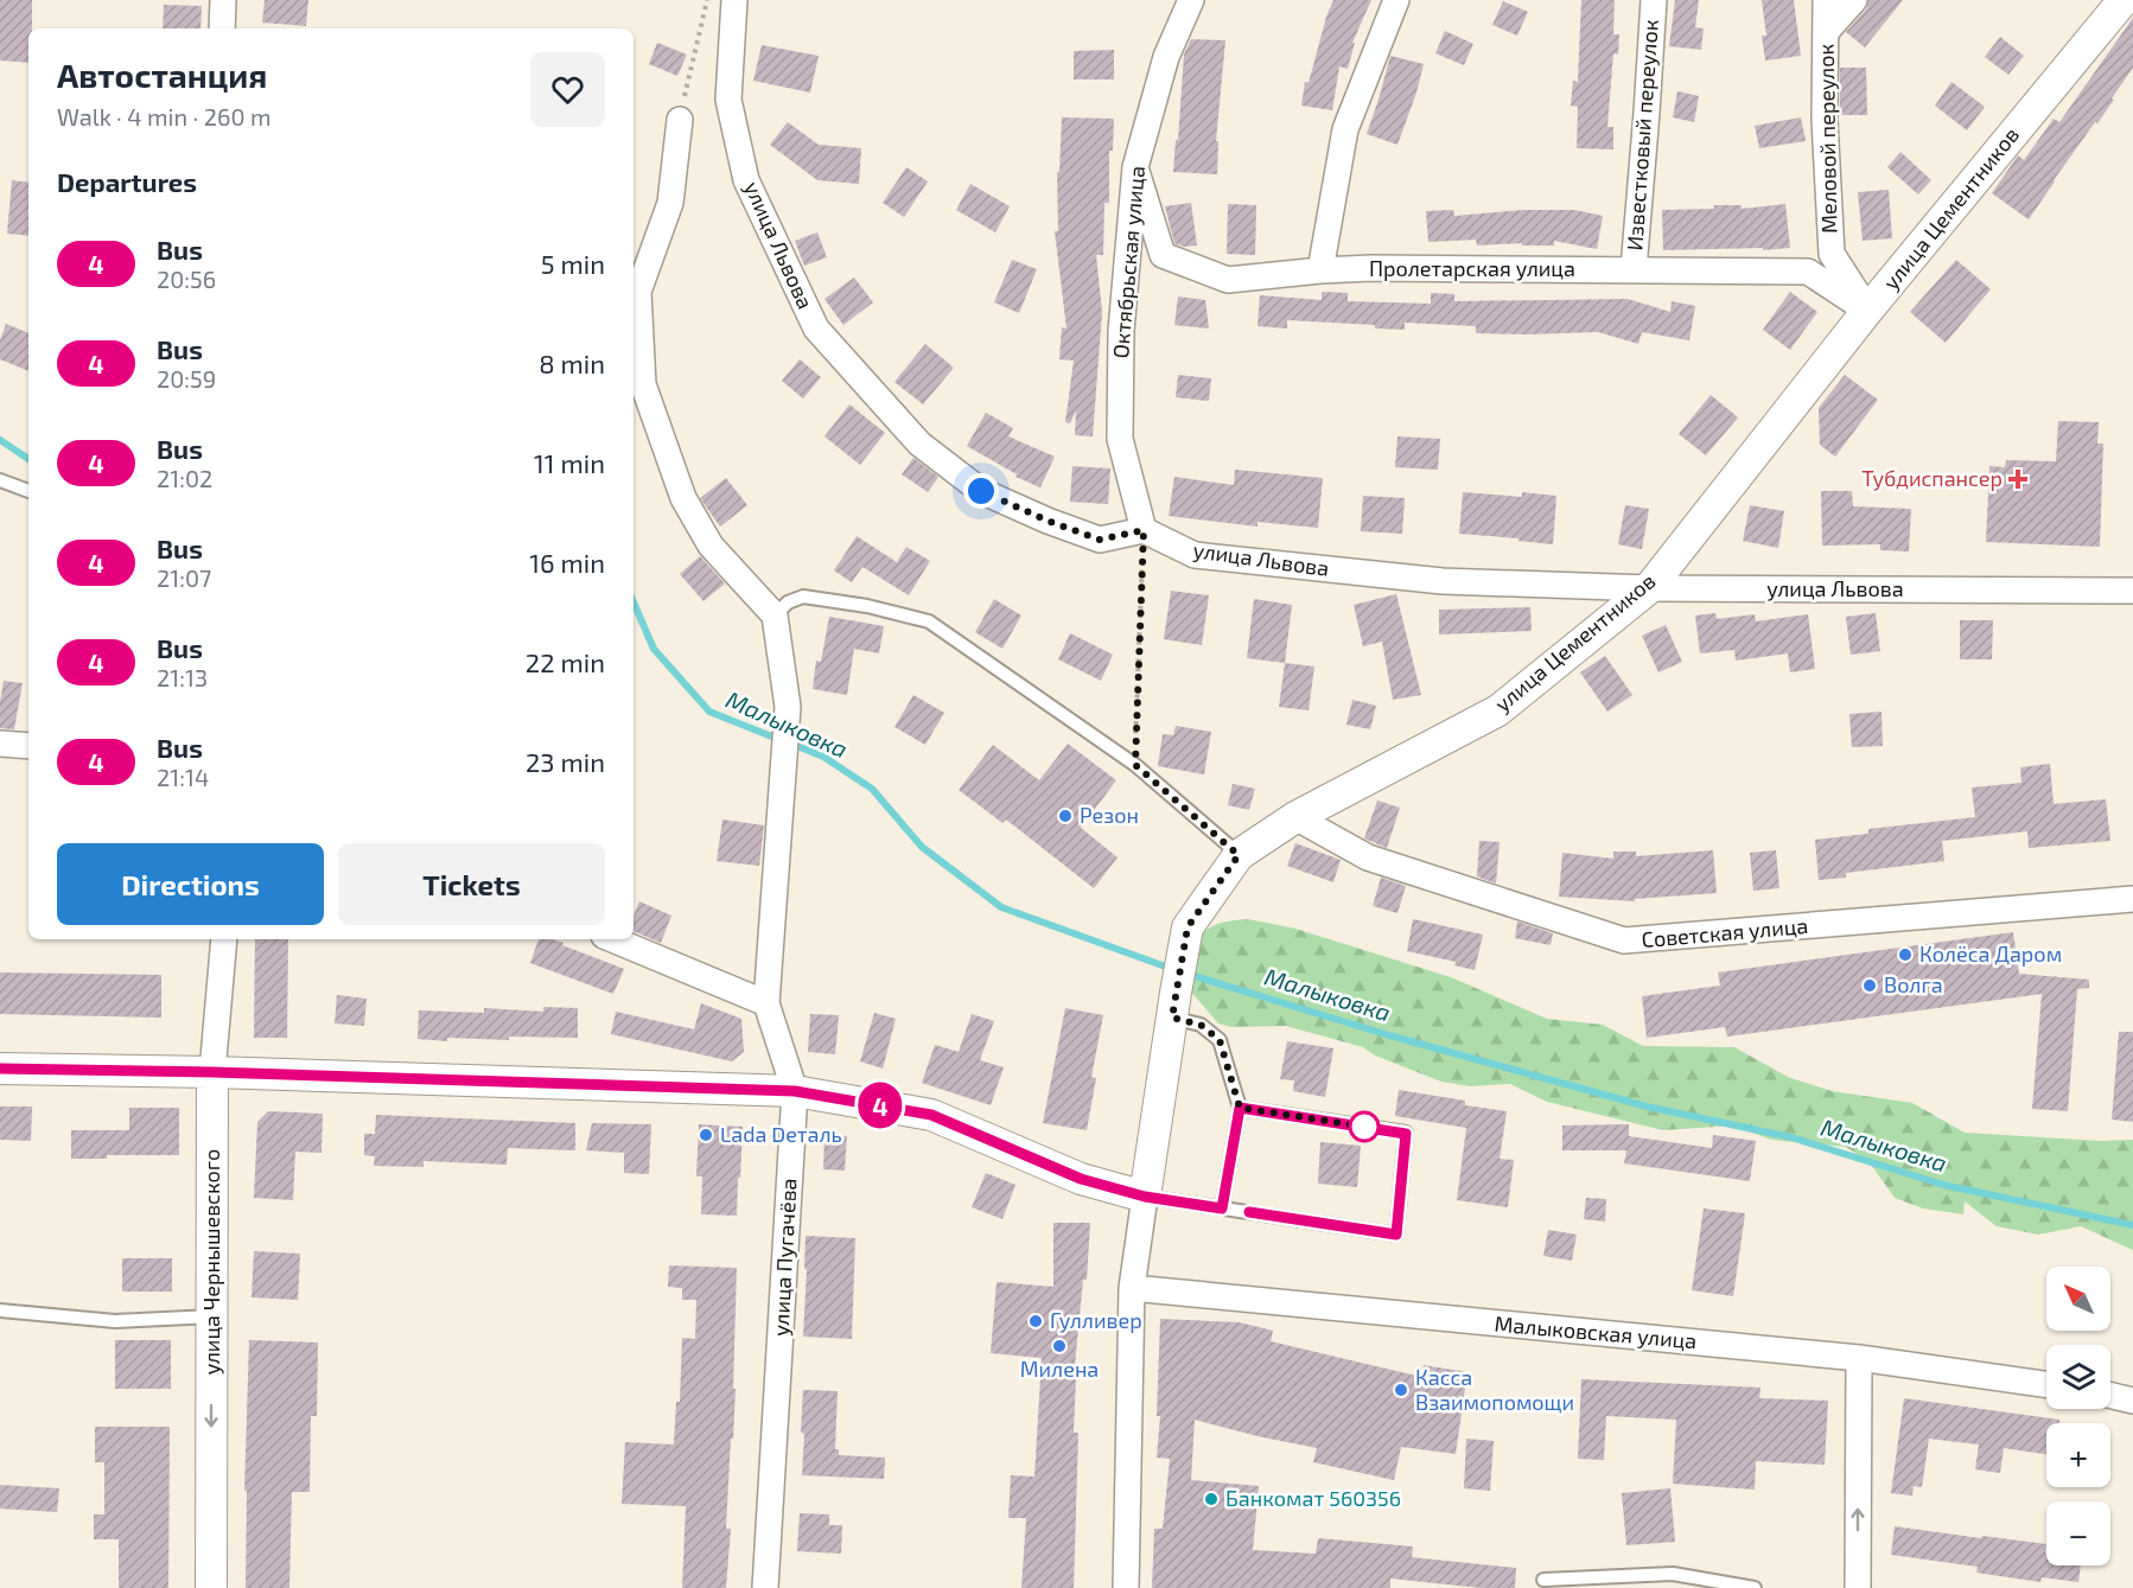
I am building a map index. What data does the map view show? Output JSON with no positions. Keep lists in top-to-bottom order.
{
  "streets": {
    "street": [
      "Известковый переулок",
      "Меловой переулок",
      "улица Цементников",
      "улица Львова",
      "Октябрьская улица",
      "Пролетарская улица",
      "Советская улица",
      "улица Пугачёва",
      "улица Чернышевского",
      "Малыковская улица"
    ]
  },
  "crossings": [
    ["Известковый переулок", "Пролетарская улица"],
    ["Меловой переулок", "улица Цементников"],
    ["Меловой переулок", "Пролетарская улица"],
    ["улица Цементников", "улица Львова"],
    ["улица Цементников", "Пролетарская улица"],
    ["улица Цементников", "Советская улица"],
    ["улица Львова", "Октябрьская улица"],
    ["Октябрьская улица", "Пролетарская улица"]
  ],
  "one_way": ["улица Чернышевского"],
  "water": ["Малыковка"],
  "places": {
    "health": ["Тубдиспансер"],
    "other": [
      "Резон",
      "Колёса Даром",
      "Волга",
      "Lada Dеталь",
      "Гулливер",
      "Милена",
      "Касса Взаимопомощи",
      "Банкомат 560356"
    ]
  },
  "lines": ["bus line 4"],
  "north": "top left",
  "page": {
    "on_map": "4",
    "heading": [
      ["Автостанция", "Walk · 4 min · 260 m"],
      "Departures"
    ],
    "list": [
      {
        "mark": "4",
        "name": "Bus",
        "note": "20:56",
        "value": "5 min"
      },
      {
        "mark": "4",
        "name": "Bus",
        "note": "20:59",
        "value": "8 min"
      },
      {
        "mark": "4",
        "name": "Bus",
        "note": "21:02",
        "value": "11 min"
      },
      {
        "mark": "4",
        "name": "Bus",
        "note": "21:07",
        "value": "16 min"
      },
      {
        "mark": "4",
        "name": "Bus",
        "note": "21:13",
        "value": "22 min"
      },
      {
        "mark": "4",
        "name": "Bus",
        "note": "21:14",
        "value": "23 min"
      }
    ],
    "buttons": ["Directions", "Tickets"],
    "map_buttons": ["+", "−"]
  }
}
